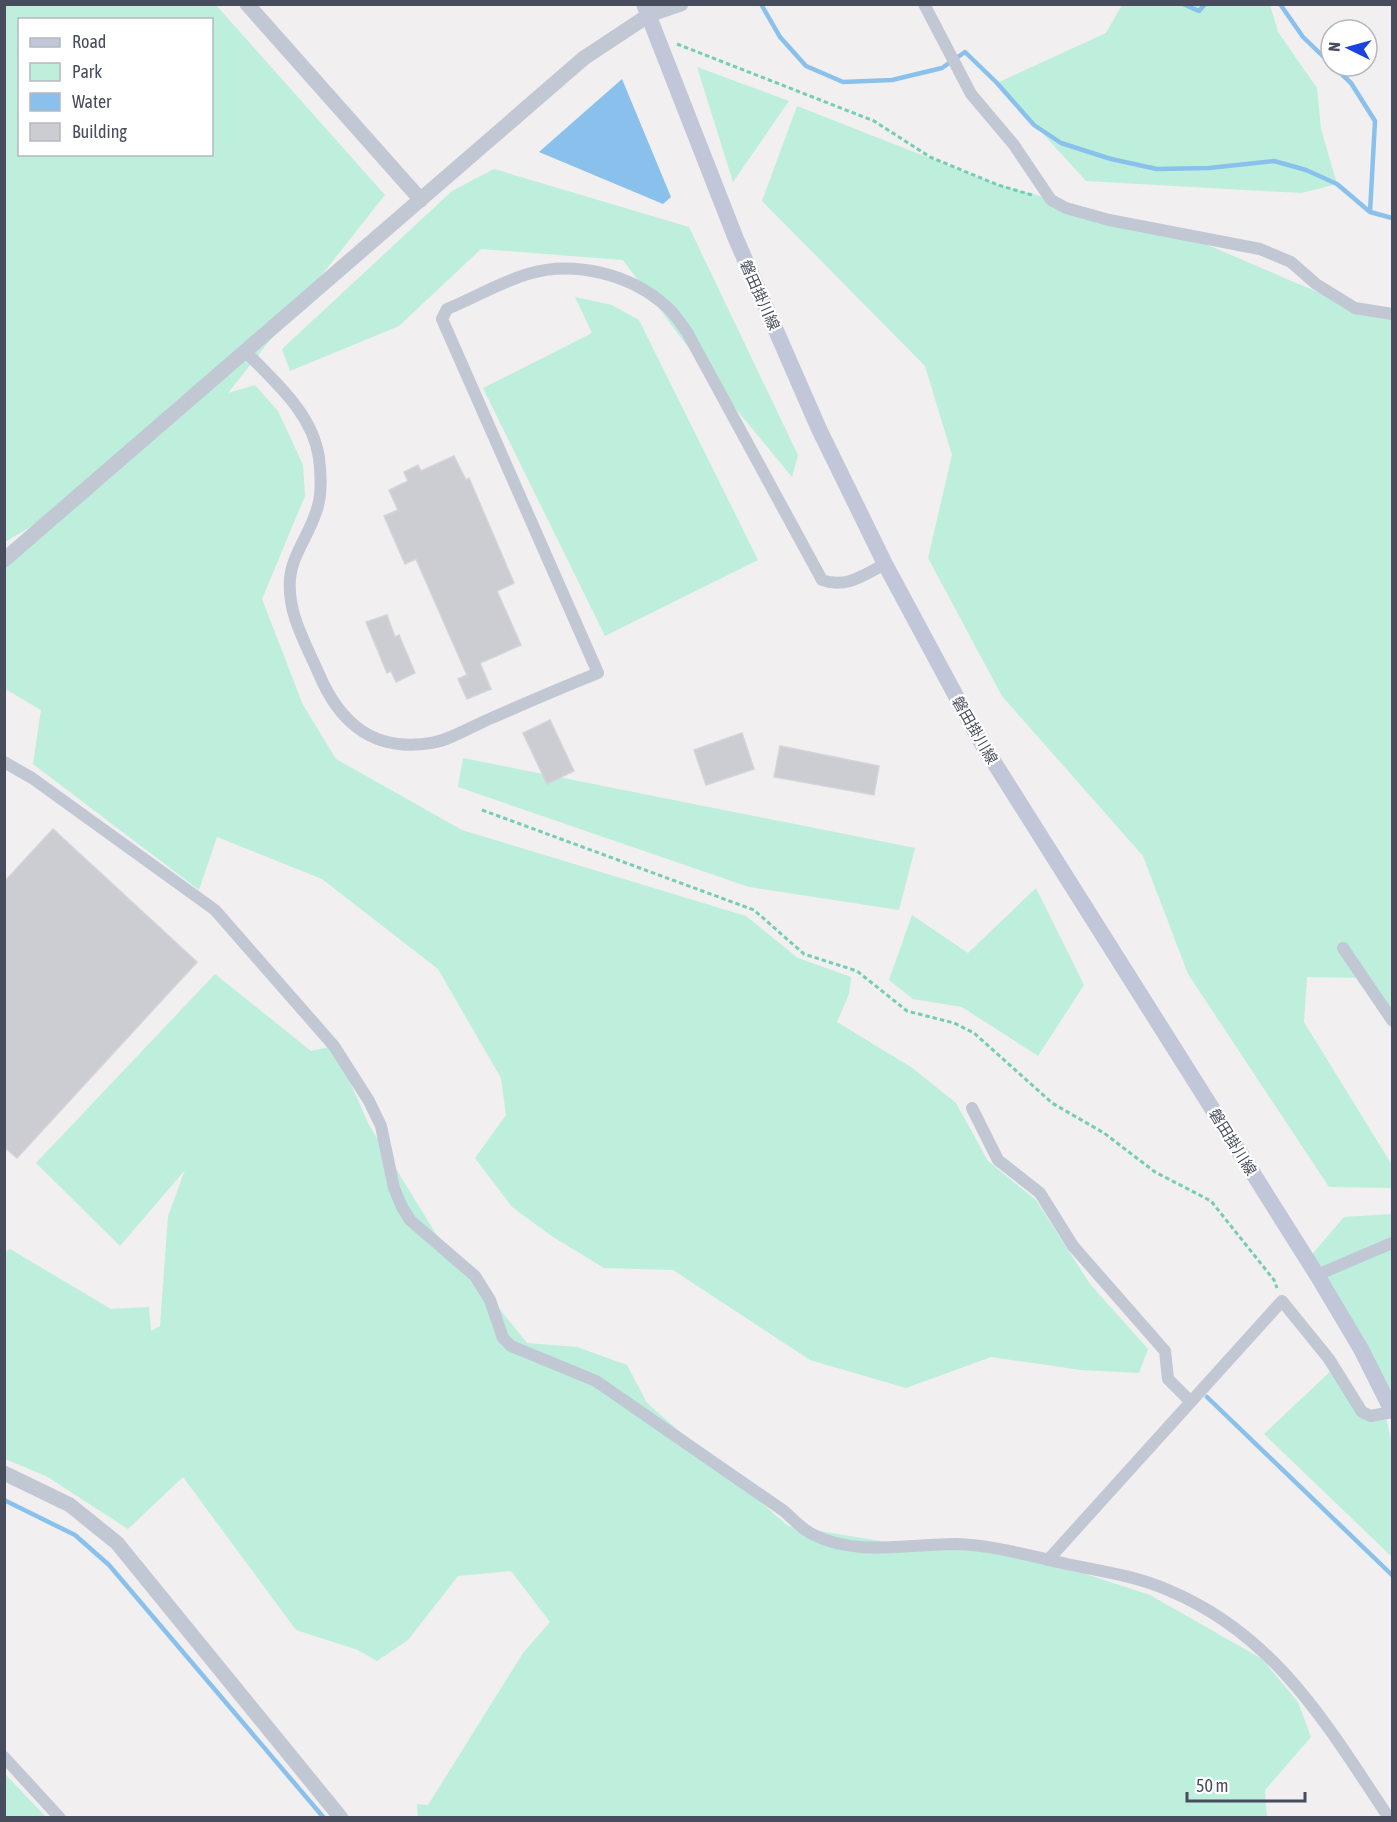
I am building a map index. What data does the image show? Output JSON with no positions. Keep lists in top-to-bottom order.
{
  "streets": {
    "main road": ["磐田掛川線"]
  },
  "legend": [
    "Road",
    "Park",
    "Water",
    "Building"
  ],
  "scale_bar": "50 m",
  "north": "left"
}
